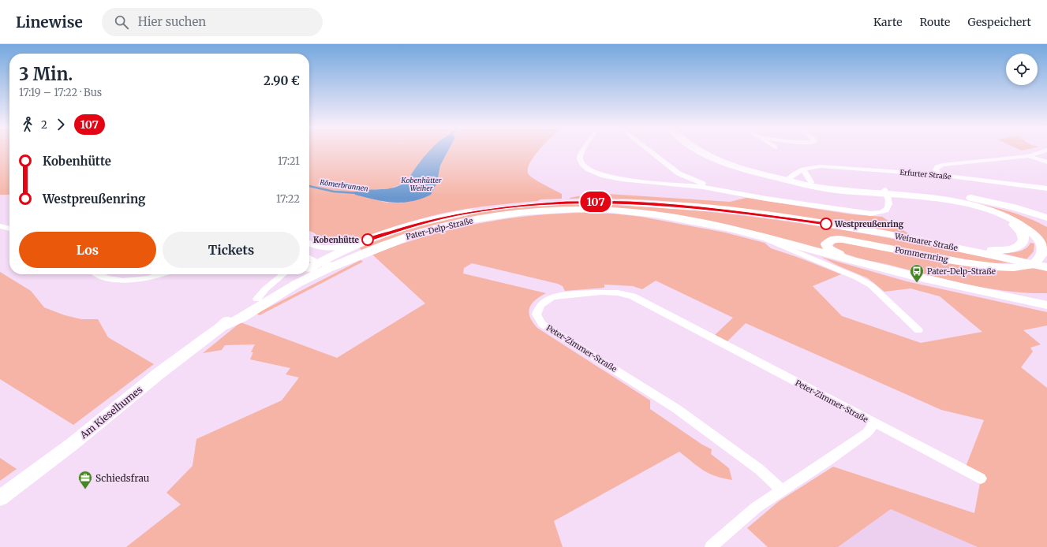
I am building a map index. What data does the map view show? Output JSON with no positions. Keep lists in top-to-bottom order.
{
  "streets": {
    "street": [
      "Erfurter Straße",
      "Pater-Delp-Straße",
      "Weimarer Straße",
      "Pommernring",
      "Peter-Zimmer-Straße",
      "Am Kieselhumes"
    ]
  },
  "crossings": [
    ["Erfurter Straße", "Pommernring"],
    ["Pater-Delp-Straße", "Weimarer Straße"],
    ["Pater-Delp-Straße", "Pommernring"],
    ["Pater-Delp-Straße", "Am Kieselhumes"],
    ["Weimarer Straße", "Pommernring"],
    ["Weimarer Straße", "Am Kieselhumes"]
  ],
  "water": ["Kobenhütter Weiher", "Römerbrunnen"],
  "places": {
    "other": ["Westpreußenring", "Kobenhütte"],
    "bus stop": ["Pater-Delp-Straße"],
    "office": ["Schiedsfrau"]
  },
  "lines": ["bus line 107"],
  "page": {
    "header": "Linewise",
    "search": "Hier suchen",
    "nav": ["Karte", "Route", "Gespeichert"],
    "on_map": "107",
    "heading": ["3 Min.", "17:19 – 17:22 · Bus", "2.90 €"],
    "legs": ["2", "107"],
    "list": [
      {
        "name": "Kobenhütte",
        "value": "17:21"
      },
      {
        "name": "Westpreußenring",
        "value": "17:22"
      }
    ],
    "buttons": ["Los", "Tickets"]
  }
}
